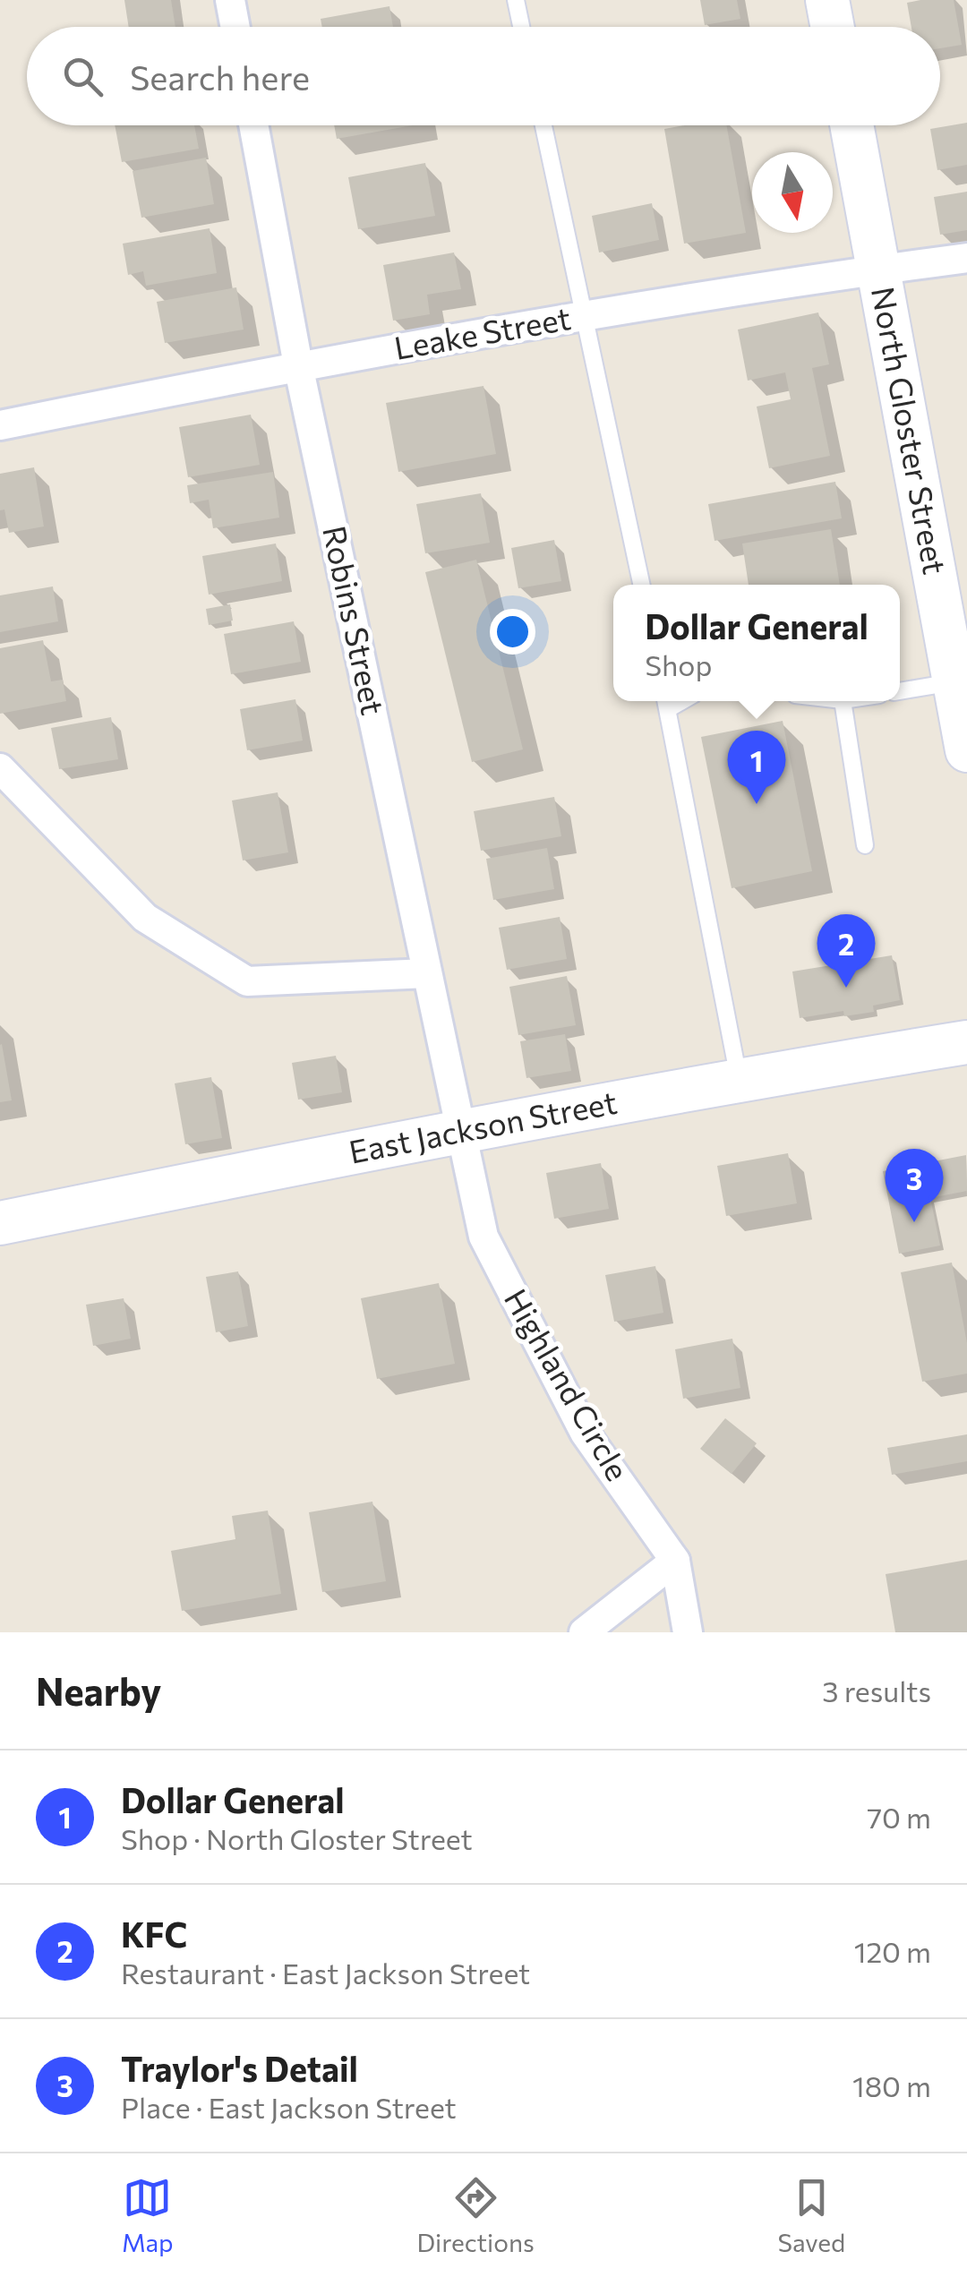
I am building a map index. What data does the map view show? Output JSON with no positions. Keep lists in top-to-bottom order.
{
  "streets": {
    "street": [
      "Leake Street",
      "North Gloster Street",
      "Robins Street",
      "East Jackson Street",
      "Highland Circle"
    ]
  },
  "crossings": [
    ["Leake Street", "North Gloster Street"],
    ["Leake Street", "Robins Street"],
    ["Robins Street", "East Jackson Street"],
    ["Robins Street", "Highland Circle"],
    ["East Jackson Street", "Highland Circle"]
  ],
  "north": "bottom",
  "page": {
    "search": "Search here",
    "popup": ["Dollar General", "Shop"],
    "pins": ["1", "2", "3"],
    "heading": ["Nearby", "3 results"],
    "list": [
      {
        "mark": "1",
        "name": "Dollar General",
        "note": "Shop · North Gloster Street",
        "value": "70 m"
      },
      {
        "mark": "2",
        "name": "KFC",
        "note": "Restaurant · East Jackson Street",
        "value": "120 m"
      },
      {
        "mark": "3",
        "name": "Traylor's Detail",
        "note": "Place · East Jackson Street",
        "value": "180 m"
      }
    ],
    "nav": ["Map", "Directions", "Saved"]
  }
}
